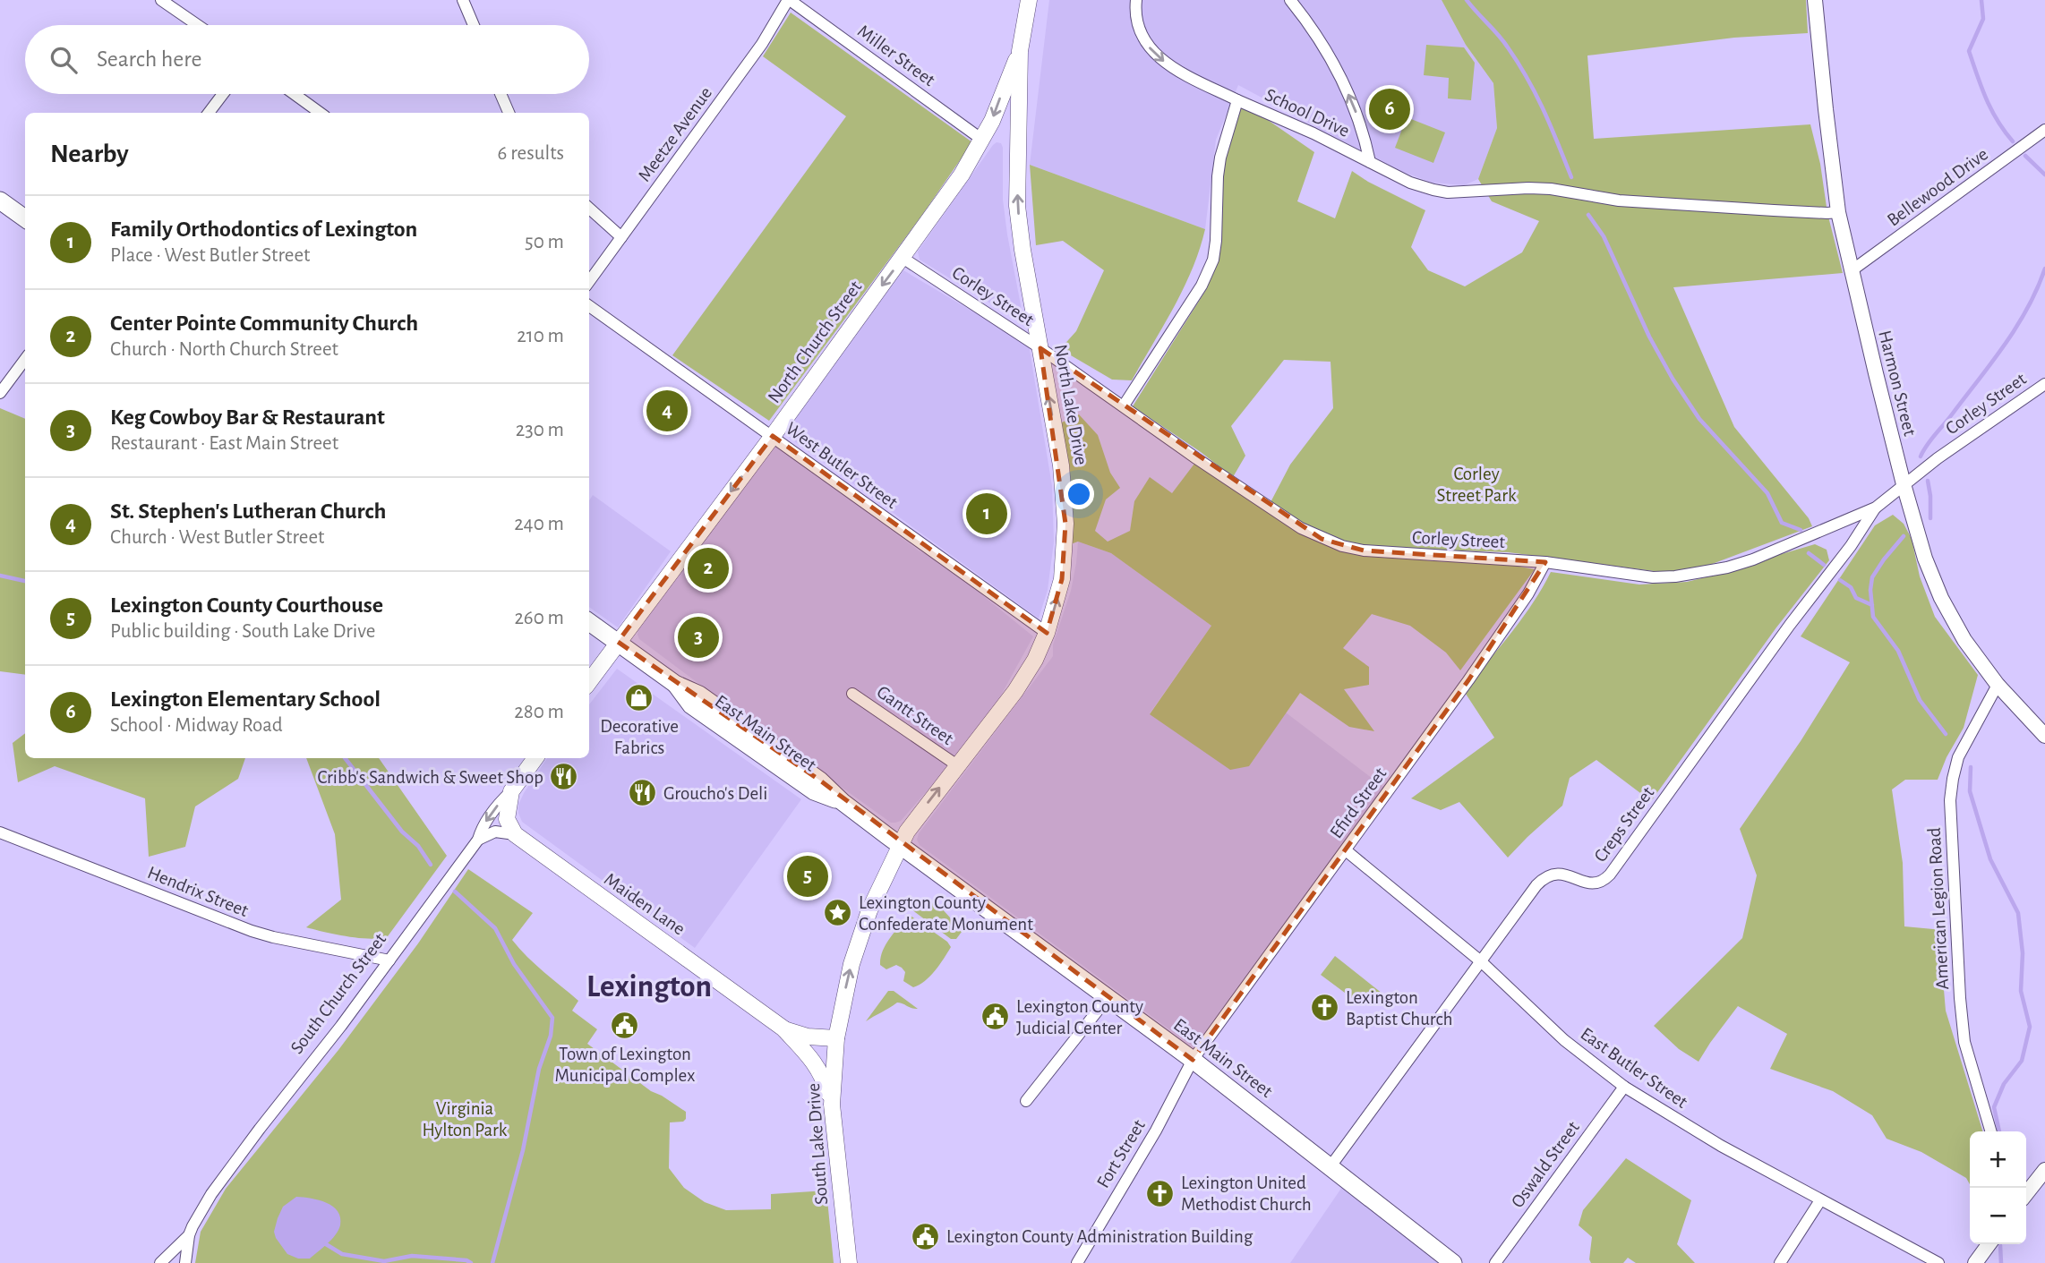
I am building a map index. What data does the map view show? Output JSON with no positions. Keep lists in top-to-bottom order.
{
  "streets": {
    "main road": [
      "North Church Street",
      "North Lake Drive",
      "East Main Street",
      "Maiden Lane",
      "South Church Street",
      "South Lake Drive"
    ],
    "street": [
      "Miller Street",
      "School Drive",
      "Meetze Avenue",
      "Bellewood Drive",
      "Corley Street",
      "Harmon Street",
      "West Butler Street",
      "Gantt Street",
      "Efird Street",
      "Creps Street",
      "Hendrix Street",
      "American Legion Road",
      "East Butler Street",
      "Fort Street",
      "Oswald Street"
    ]
  },
  "crossings": [
    ["Miller Street", "Meetze Avenue"],
    ["Miller Street", "North Church Street"],
    ["School Drive", "Corley Street"],
    ["School Drive", "Harmon Street"],
    ["Bellewood Drive", "Harmon Street"],
    ["Corley Street", "North Church Street"],
    ["Corley Street", "Harmon Street"],
    ["Corley Street", "North Lake Drive"],
    ["Corley Street", "Efird Street"],
    ["Corley Street", "Creps Street"],
    ["North Church Street", "North Lake Drive"],
    ["North Church Street", "West Butler Street"],
    ["North Church Street", "East Main Street"],
    ["Harmon Street", "American Legion Road"],
    ["North Lake Drive", "West Butler Street"],
    ["North Lake Drive", "Gantt Street"],
    ["North Lake Drive", "East Main Street"],
    ["North Lake Drive", "South Lake Drive"],
    ["East Main Street", "Efird Street"],
    ["East Main Street", "Creps Street"],
    ["East Main Street", "South Lake Drive"],
    ["East Main Street", "Fort Street"],
    ["Efird Street", "East Butler Street"],
    ["Efird Street", "Fort Street"],
    ["Creps Street", "East Butler Street"],
    ["Hendrix Street", "South Church Street"],
    ["Maiden Lane", "South Lake Drive"],
    ["East Butler Street", "Oswald Street"]
  ],
  "one_way": ["North Church Street", "North Lake Drive", "South Lake Drive"],
  "districts": ["Lexington"],
  "parks": ["Corley Street Park", "Virginia Hylton Park"],
  "places": {
    "shop": ["Decorative Fabrics"],
    "restaurant": ["Cribb's Sandwich & Sweet Shop", "Groucho's Deli"],
    "place": ["Lexington County Confederate Monument"],
    "church": ["Lexington Baptist Church", "Lexington United Methodist Church"],
    "public building": ["Lexington County Judicial Center", "Town of Lexington Municipal Complex", "Lexington County Administration Building"]
  },
  "page": {
    "search": "Search here",
    "pins": [
      "6",
      "4",
      "1",
      "2",
      "3",
      "5"
    ],
    "heading": ["Nearby", "6 results"],
    "list": [
      {
        "mark": "1",
        "name": "Family Orthodontics of Lexington",
        "note": "Place · West Butler Street",
        "value": "50 m"
      },
      {
        "mark": "2",
        "name": "Center Pointe Community Church",
        "note": "Church · North Church Street",
        "value": "210 m"
      },
      {
        "mark": "3",
        "name": "Keg Cowboy Bar & Restaurant",
        "note": "Restaurant · East Main Street",
        "value": "230 m"
      },
      {
        "mark": "4",
        "name": "St. Stephen's Lutheran Church",
        "note": "Church · West Butler Street",
        "value": "240 m"
      },
      {
        "mark": "5",
        "name": "Lexington County Courthouse",
        "note": "Public building · South Lake Drive",
        "value": "260 m"
      },
      {
        "mark": "6",
        "name": "Lexington Elementary School",
        "note": "School · Midway Road",
        "value": "280 m"
      }
    ],
    "map_buttons": ["+", "−"]
  }
}
